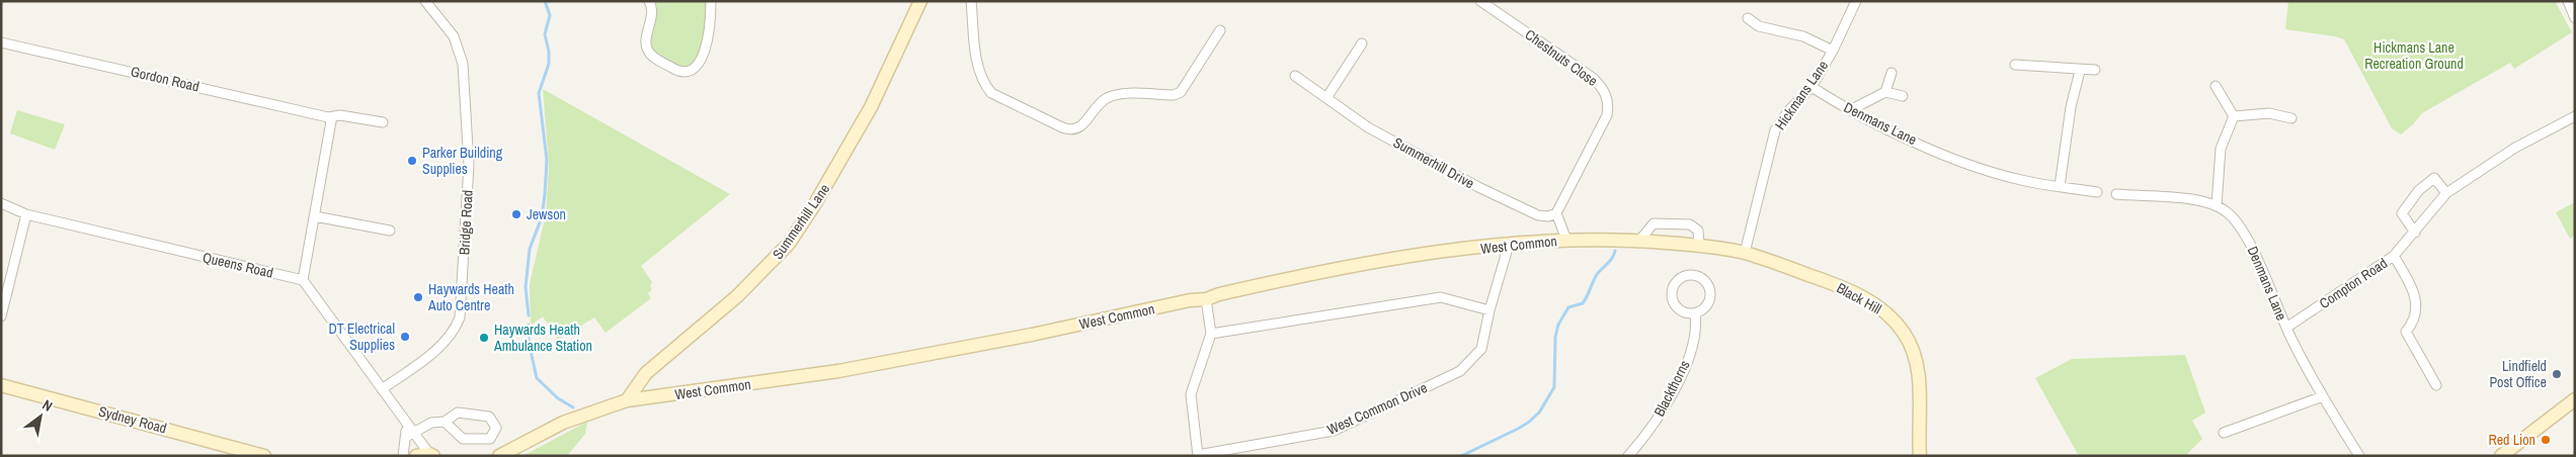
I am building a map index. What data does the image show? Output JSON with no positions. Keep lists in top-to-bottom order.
{
  "streets": {
    "main road": [
      "Summerhill Lane",
      "West Common",
      "Black Hill",
      "Sydney Road"
    ],
    "street": [
      "Chestnuts Close",
      "Gordon Road",
      "Hickmans Lane",
      "Denmans Lane",
      "Summerhill Drive",
      "Bridge Road",
      "Queens Road",
      "Compton Road",
      "Blackthorns",
      "West Common Drive"
    ]
  },
  "crossings": [
    ["Chestnuts Close", "Summerhill Drive"],
    ["Hickmans Lane", "Denmans Lane"],
    ["Hickmans Lane", "West Common"],
    ["Hickmans Lane", "Black Hill"],
    ["Denmans Lane", "Compton Road"],
    ["Summerhill Lane", "West Common"],
    ["West Common", "Black Hill"],
    ["West Common", "West Common Drive"]
  ],
  "parks": ["Hickmans Lane Recreation Ground"],
  "places": [
    "Parker Building Supplies",
    "Jewson",
    "Haywards Heath Auto Centre",
    "DT Electrical Supplies",
    "Haywards Heath Ambulance Station",
    "Lindfield Post Office",
    "Red Lion"
  ],
  "north": "top right"
}
